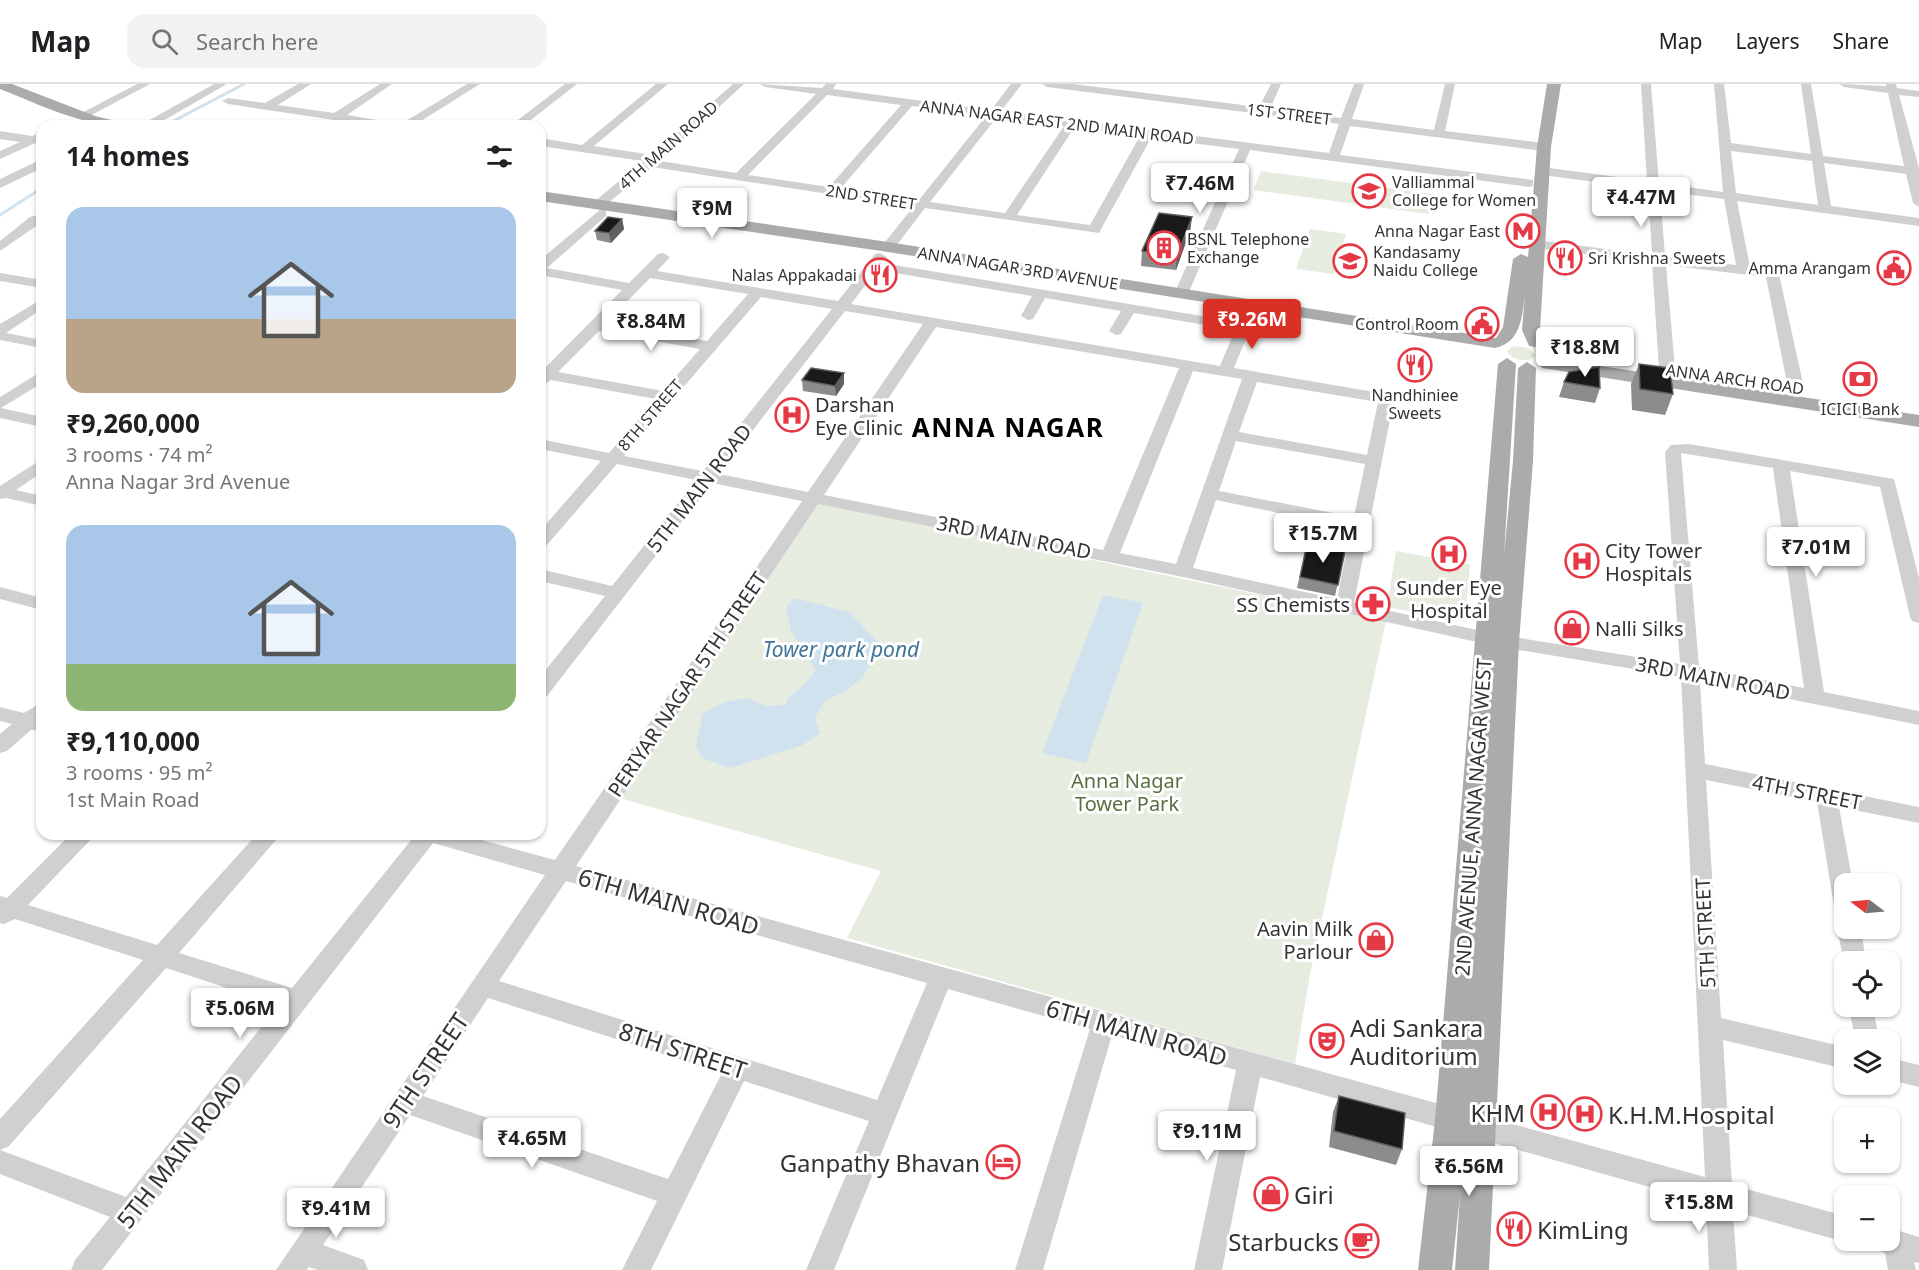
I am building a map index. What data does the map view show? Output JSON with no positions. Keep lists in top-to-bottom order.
{
  "streets": {
    "main road": ["ANNA NAGAR 3RD AVENUE", "ANNA ARCH ROAD", "2ND AVENUE, ANNA NAGAR WEST"],
    "street": [
      "1ST STREET",
      "ANNA NAGAR EAST 2ND MAIN ROAD",
      "4TH MAIN ROAD",
      "2ND STREET",
      "8TH STREET",
      "5TH MAIN ROAD",
      "3RD MAIN ROAD",
      "PERIYAR NAGAR 5TH STREET",
      "4TH STREET",
      "6TH MAIN ROAD",
      "5TH STREET",
      "9TH STREET"
    ]
  },
  "crossings": [
    ["ANNA NAGAR EAST 2ND MAIN ROAD", "2ND STREET"],
    ["ANNA NAGAR EAST 2ND MAIN ROAD", "5TH MAIN ROAD"],
    ["4TH MAIN ROAD", "2ND STREET"],
    ["4TH MAIN ROAD", "ANNA NAGAR 3RD AVENUE"],
    ["2ND STREET", "5TH MAIN ROAD"],
    ["ANNA NAGAR 3RD AVENUE", "ANNA ARCH ROAD"],
    ["ANNA NAGAR 3RD AVENUE", "5TH MAIN ROAD"],
    ["ANNA NAGAR 3RD AVENUE", "2ND AVENUE, ANNA NAGAR WEST"],
    ["ANNA ARCH ROAD", "2ND AVENUE, ANNA NAGAR WEST"],
    ["8TH STREET", "3RD MAIN ROAD"],
    ["8TH STREET", "9TH STREET"],
    ["5TH MAIN ROAD", "3RD MAIN ROAD"],
    ["3RD MAIN ROAD", "PERIYAR NAGAR 5TH STREET"],
    ["3RD MAIN ROAD", "2ND AVENUE, ANNA NAGAR WEST"],
    ["3RD MAIN ROAD", "5TH STREET"],
    ["PERIYAR NAGAR 5TH STREET", "6TH MAIN ROAD"],
    ["PERIYAR NAGAR 5TH STREET", "9TH STREET"],
    ["4TH STREET", "5TH STREET"],
    ["2ND AVENUE, ANNA NAGAR WEST", "6TH MAIN ROAD"],
    ["6TH MAIN ROAD", "5TH STREET"],
    ["6TH MAIN ROAD", "9TH STREET"]
  ],
  "districts": ["ANNA NAGAR"],
  "water": ["Tower park pond"],
  "parks": ["Anna Nagar Tower Park"],
  "places": {
    "school or university": ["Valliammal College for Women", "Kandasamy Naidu College"],
    "metro station": ["Anna Nagar East"],
    "building": ["BSNL Telephone Exchange"],
    "restaurant": [
      "Sri Krishna Sweets",
      "Nalas Appakadai",
      "Nandhiniee Sweets",
      "KimLing"
    ],
    "public building": ["Amma Arangam", "Control Room"],
    "bank": ["ICICI Bank"],
    "hospital": [
      "Darshan Eye Clinic",
      "Sunder Eye Hospital",
      "City Tower Hospitals",
      "KHM",
      "K.H.M.Hospital"
    ],
    "pharmacy": ["SS Chemists"],
    "shop": ["Nalli Silks", "Aavin Milk Parlour", "Giri"],
    "theatre": ["Adi Sankara Auditorium"],
    "hotel": ["Ganpathy Bhavan"],
    "cafe": ["Starbucks"]
  },
  "north": "left",
  "page": {
    "header": "Map",
    "search": "Search here",
    "nav": ["Map", "Layers", "Share"],
    "heading": "14 homes",
    "price": [
      "₹7.46M",
      "₹4.47M",
      "₹9M",
      "₹9.26M",
      "₹8.84M",
      "₹18.8M",
      "₹15.7M",
      "₹7.01M",
      "₹5.06M",
      "₹9.11M",
      "₹4.65M",
      "₹6.56M",
      "₹15.8M",
      "₹9.41M"
    ],
    "list": [
      {
        "name": "₹9,260,000",
        "note": "3 rooms · 74 m² · Anna Nagar 3rd Avenue"
      },
      {
        "name": "₹9,110,000",
        "note": "3 rooms · 95 m² · 1st Main Road"
      }
    ],
    "map_buttons": ["+", "−"]
  }
}
